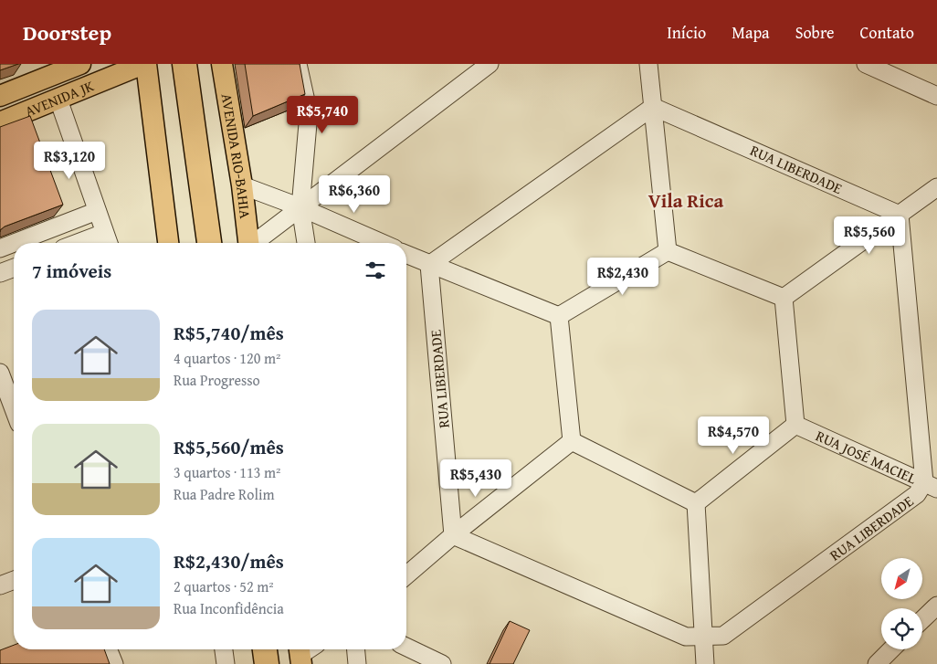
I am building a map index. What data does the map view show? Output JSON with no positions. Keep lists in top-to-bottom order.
{
  "streets": {
    "main road": ["AVENIDA JK", "AVENIDA RIO-BAHIA"],
    "street": ["RUA LIBERDADE", "RUA JOSÉ MACIEL"]
  },
  "crossings": [
    ["RUA LIBERDADE", "RUA JOSÉ MACIEL"]
  ],
  "districts": ["Vila Rica"],
  "north": "bottom left",
  "page": {
    "header": "Doorstep",
    "nav": [
      "Início",
      "Mapa",
      "Sobre",
      "Contato"
    ],
    "price": [
      "R$5,740",
      "R$3,120",
      "R$6,360",
      "R$5,560",
      "R$2,430",
      "R$4,570",
      "R$5,430"
    ],
    "heading": "7 imóveis",
    "list": [
      {
        "name": "R$5,740/mês",
        "note": "4 quartos · 120 m² · Rua Progresso"
      },
      {
        "name": "R$5,560/mês",
        "note": "3 quartos · 113 m² · Rua Padre Rolim"
      },
      {
        "name": "R$2,430/mês",
        "note": "2 quartos · 52 m² · Rua Inconfidência"
      }
    ]
  }
}
